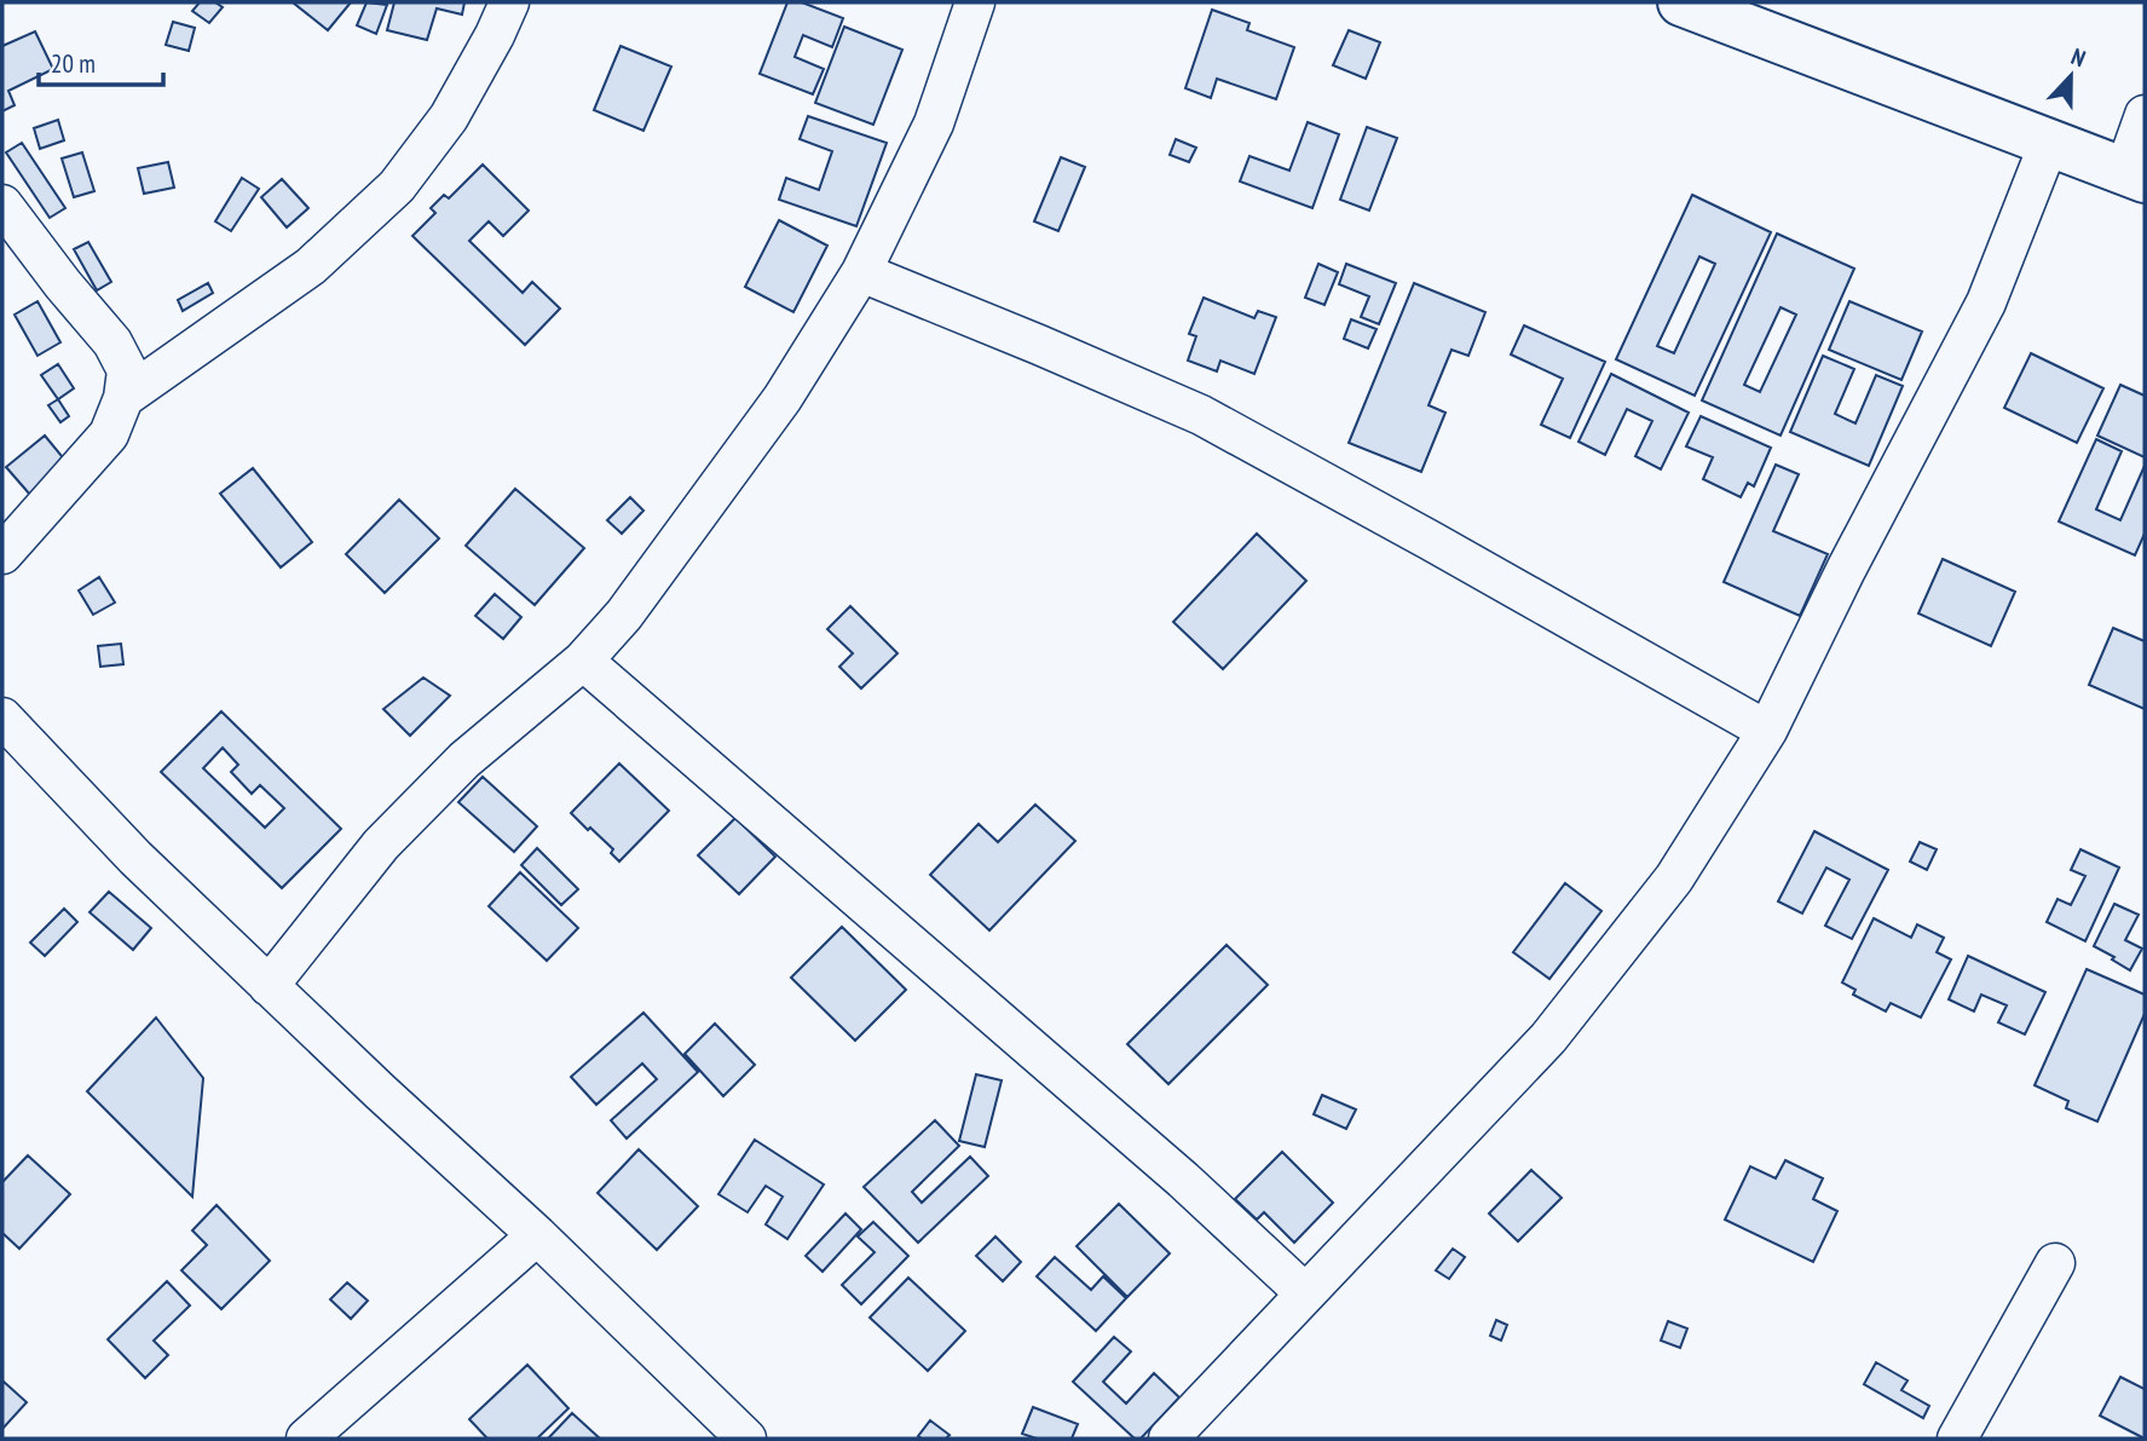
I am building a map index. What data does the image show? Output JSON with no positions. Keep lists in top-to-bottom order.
{
  "scale_bar": "20 m",
  "north": "top"
}
